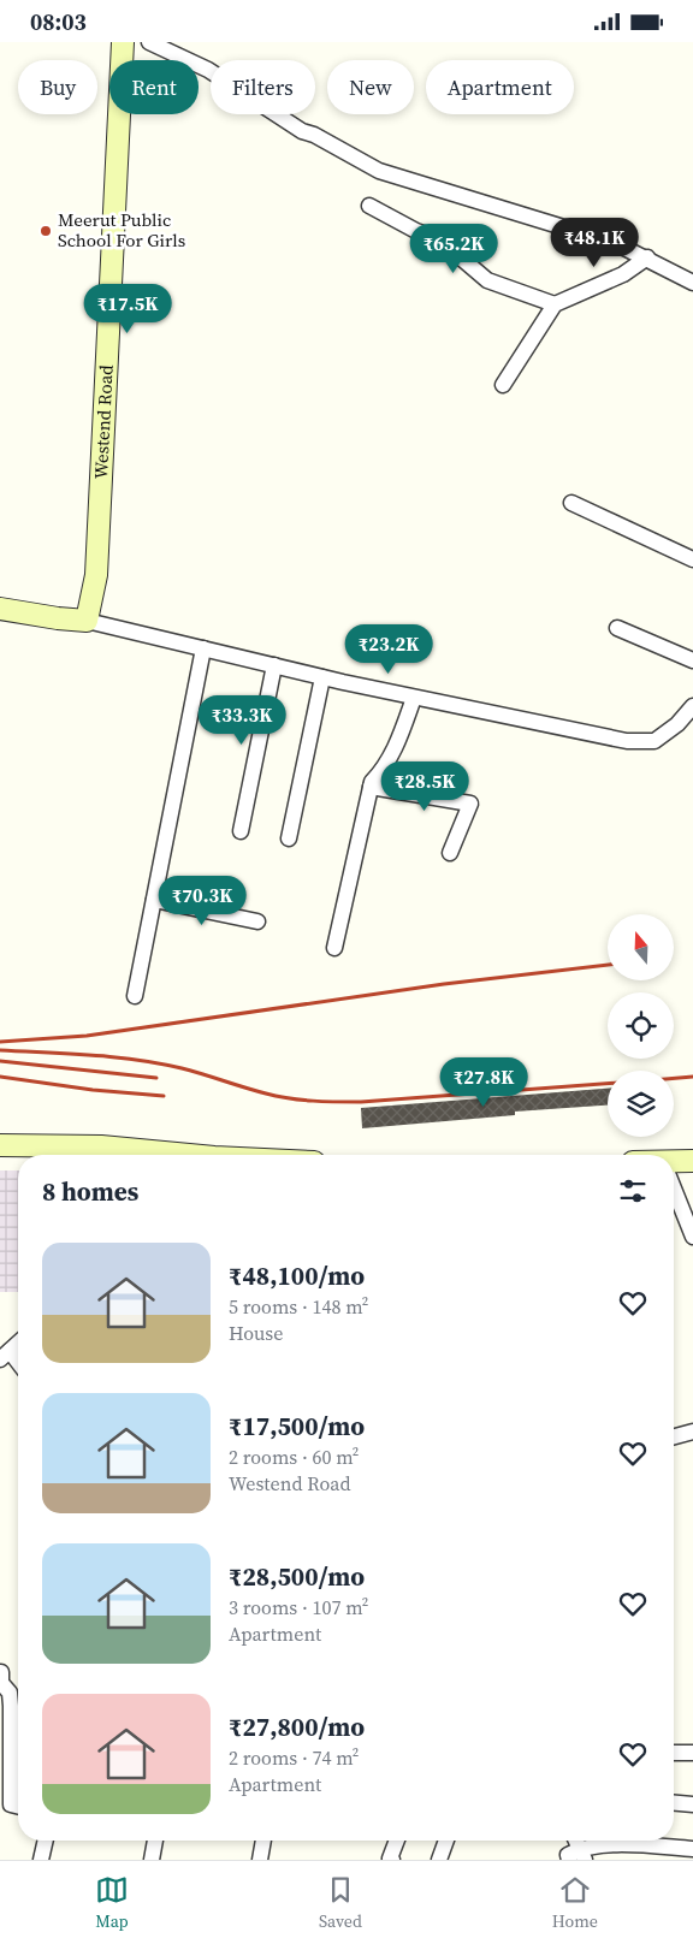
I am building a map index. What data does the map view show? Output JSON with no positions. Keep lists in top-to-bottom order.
{
  "streets": {
    "street": ["Westend Road"]
  },
  "places": ["Meerut Public School For Girls"],
  "north": "top",
  "page": {
    "status": "08:03",
    "chip": [
      "Buy",
      "Rent",
      "Filters",
      "New",
      "Apartment"
    ],
    "price": [
      "₹48.1K",
      "₹65.2K",
      "₹17.5K",
      "₹23.2K",
      "₹33.3K",
      "₹28.5K",
      "₹70.3K",
      "₹27.8K"
    ],
    "heading": "8 homes",
    "list": [
      {
        "name": "₹48,100/mo",
        "note": "5 rooms · 148 m² · House"
      },
      {
        "name": "₹17,500/mo",
        "note": "2 rooms · 60 m² · Westend Road"
      },
      {
        "name": "₹28,500/mo",
        "note": "3 rooms · 107 m² · Apartment"
      },
      {
        "name": "₹27,800/mo",
        "note": "2 rooms · 74 m² · Apartment"
      }
    ],
    "tabs": ["Map", "Saved", "Home"]
  }
}
